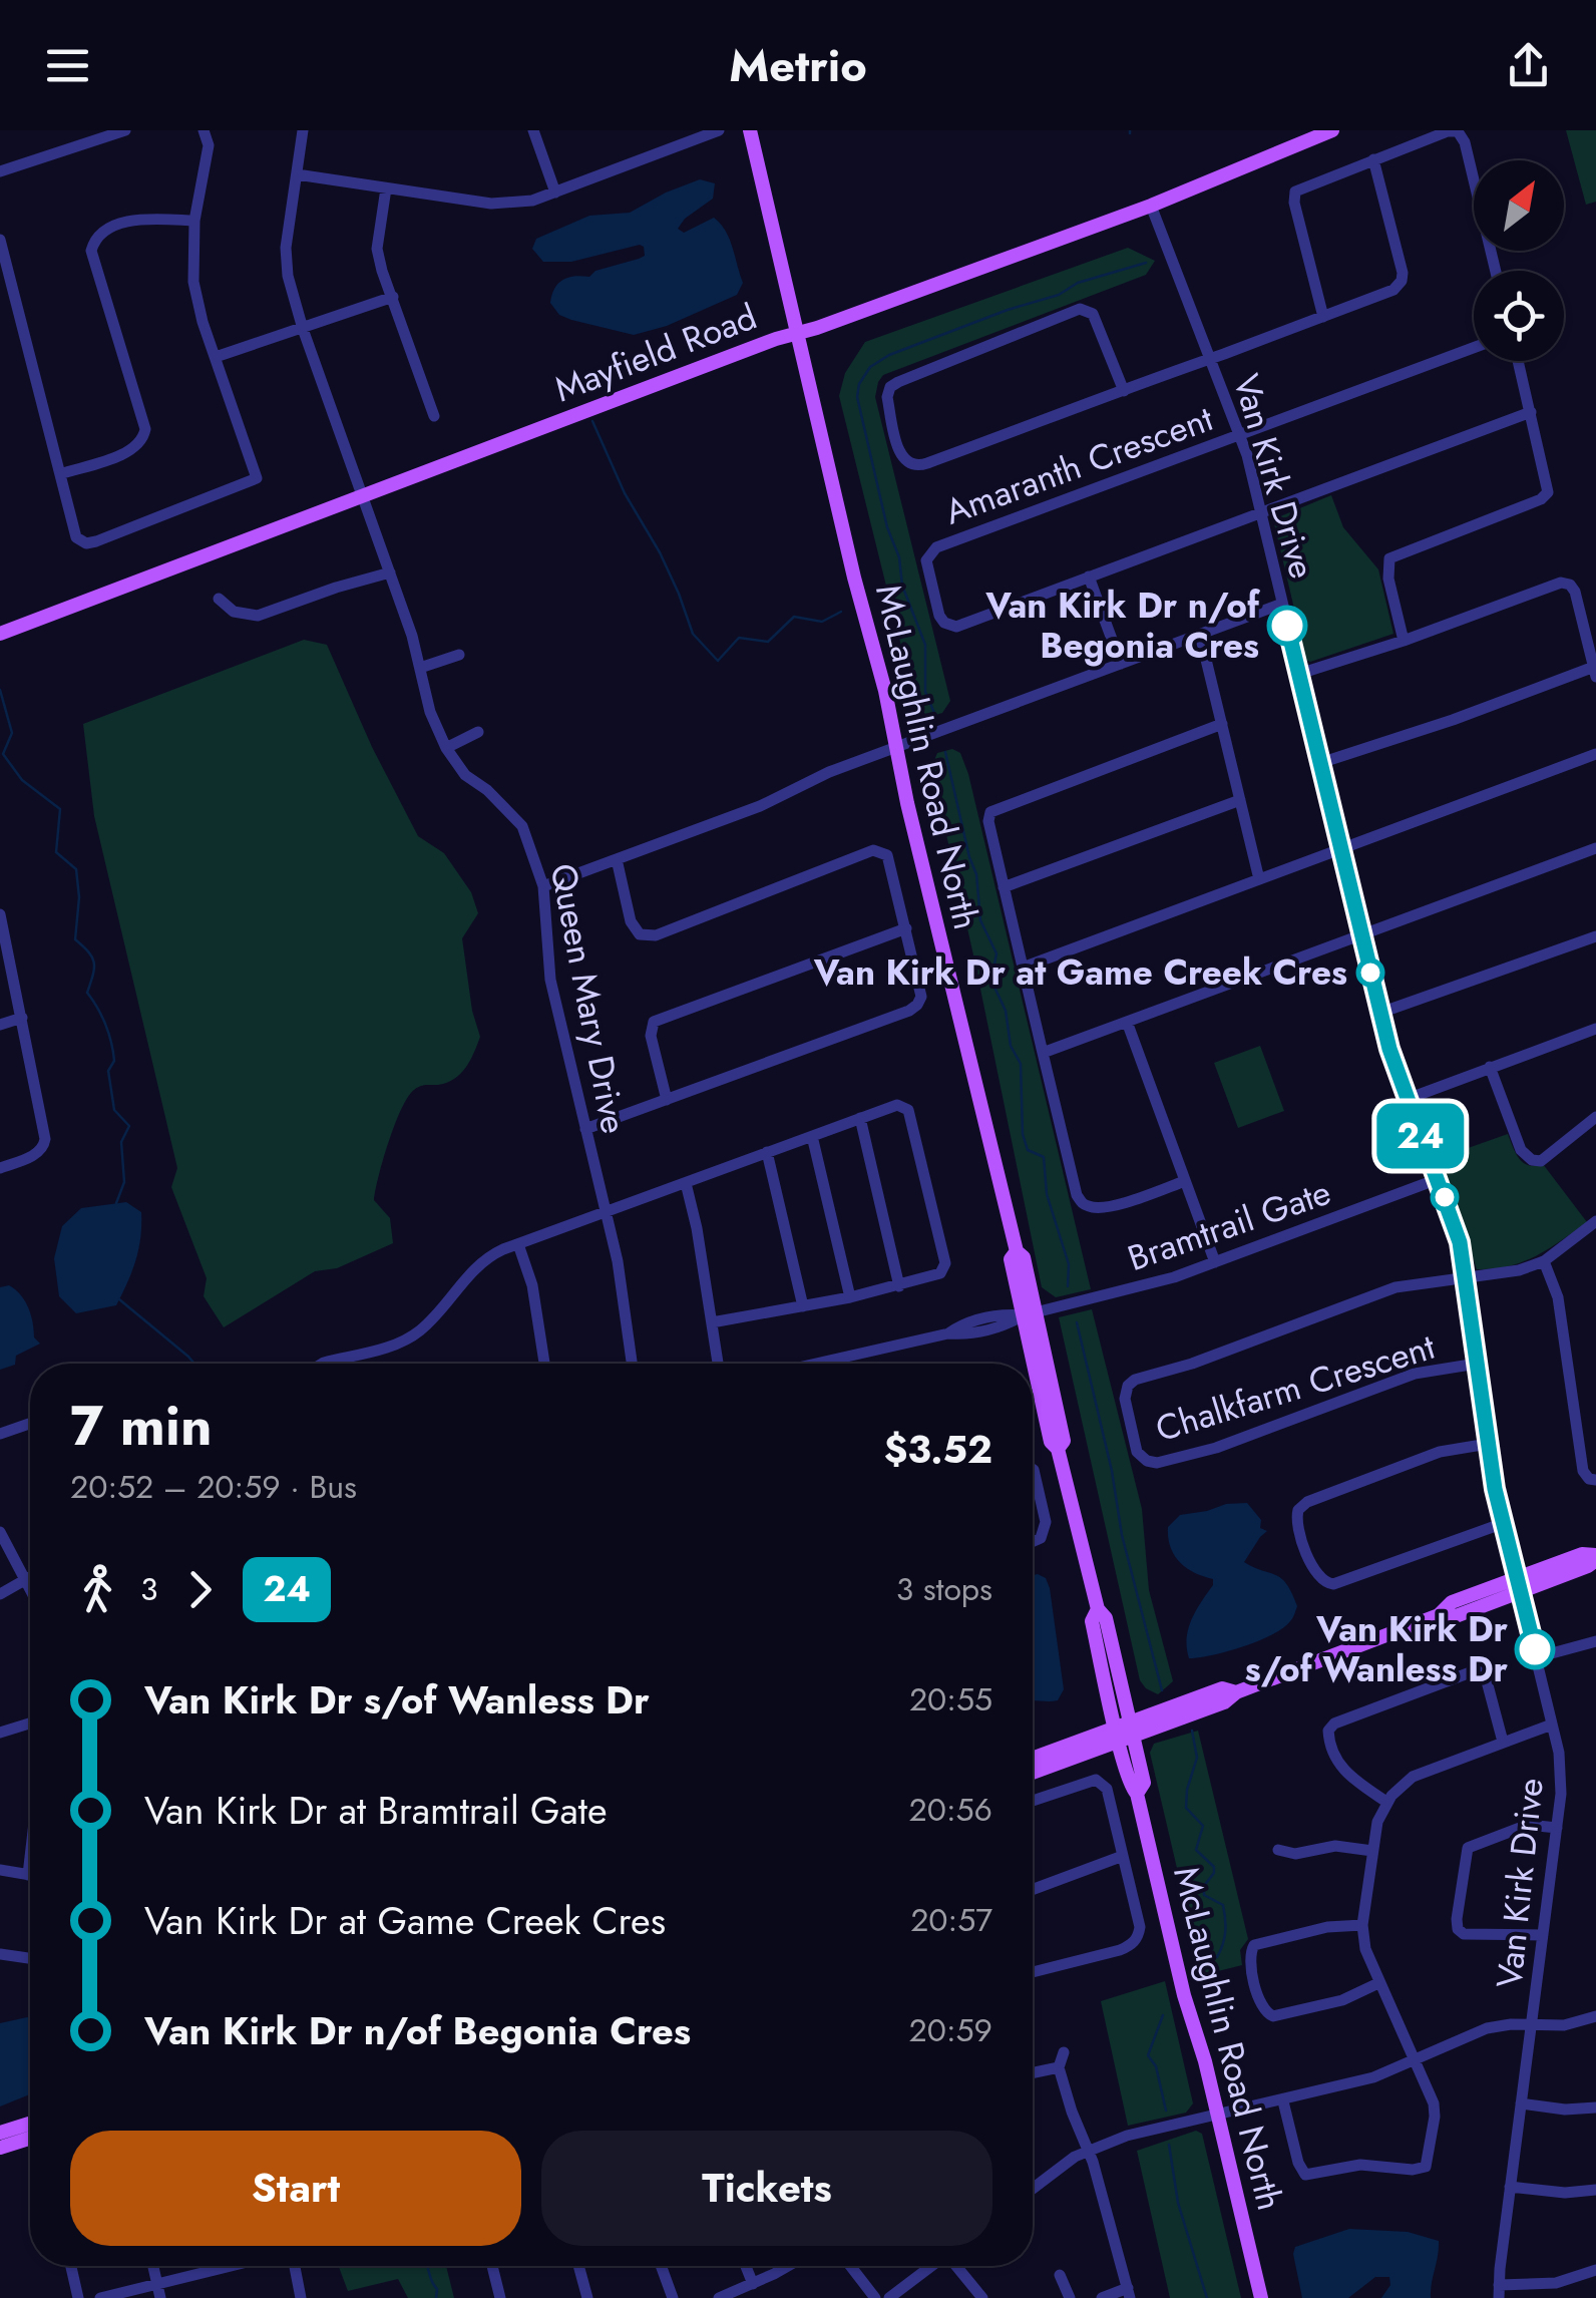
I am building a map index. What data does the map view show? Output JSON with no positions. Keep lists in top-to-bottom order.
{
  "streets": {
    "main road": ["Mayfield Road", "McLaughlin Road North"],
    "street": [
      "Amaranth Crescent",
      "Van Kirk Drive",
      "Queen Mary Drive",
      "Bramtrail Gate",
      "Chalkfarm Crescent"
    ]
  },
  "crossings": [
    ["Mayfield Road", "Van Kirk Drive"],
    ["Mayfield Road", "McLaughlin Road North"],
    ["Mayfield Road", "Queen Mary Drive"],
    ["Amaranth Crescent", "Van Kirk Drive"],
    ["Van Kirk Drive", "Bramtrail Gate"],
    ["Van Kirk Drive", "Chalkfarm Crescent"],
    ["McLaughlin Road North", "Bramtrail Gate"]
  ],
  "places": ["Van Kirk Dr n/of Begonia Cres", "Van Kirk Dr at Game Creek Cres", "Van Kirk Dr s/of Wanless Dr"],
  "lines": ["bus line 24"],
  "north": "top right",
  "page": {
    "header": "Metrio",
    "on_map": "24",
    "heading": ["7 min", "20:52 – 20:59 · Bus", "$3.52"],
    "legs": ["3", "24", "3 stops"],
    "list": [
      {
        "name": "Van Kirk Dr s/of Wanless Dr",
        "value": "20:55"
      },
      {
        "name": "Van Kirk Dr at Bramtrail Gate",
        "value": "20:56"
      },
      {
        "name": "Van Kirk Dr at Game Creek Cres",
        "value": "20:57"
      },
      {
        "name": "Van Kirk Dr n/of Begonia Cres",
        "value": "20:59"
      }
    ],
    "buttons": ["Start", "Tickets"]
  }
}
